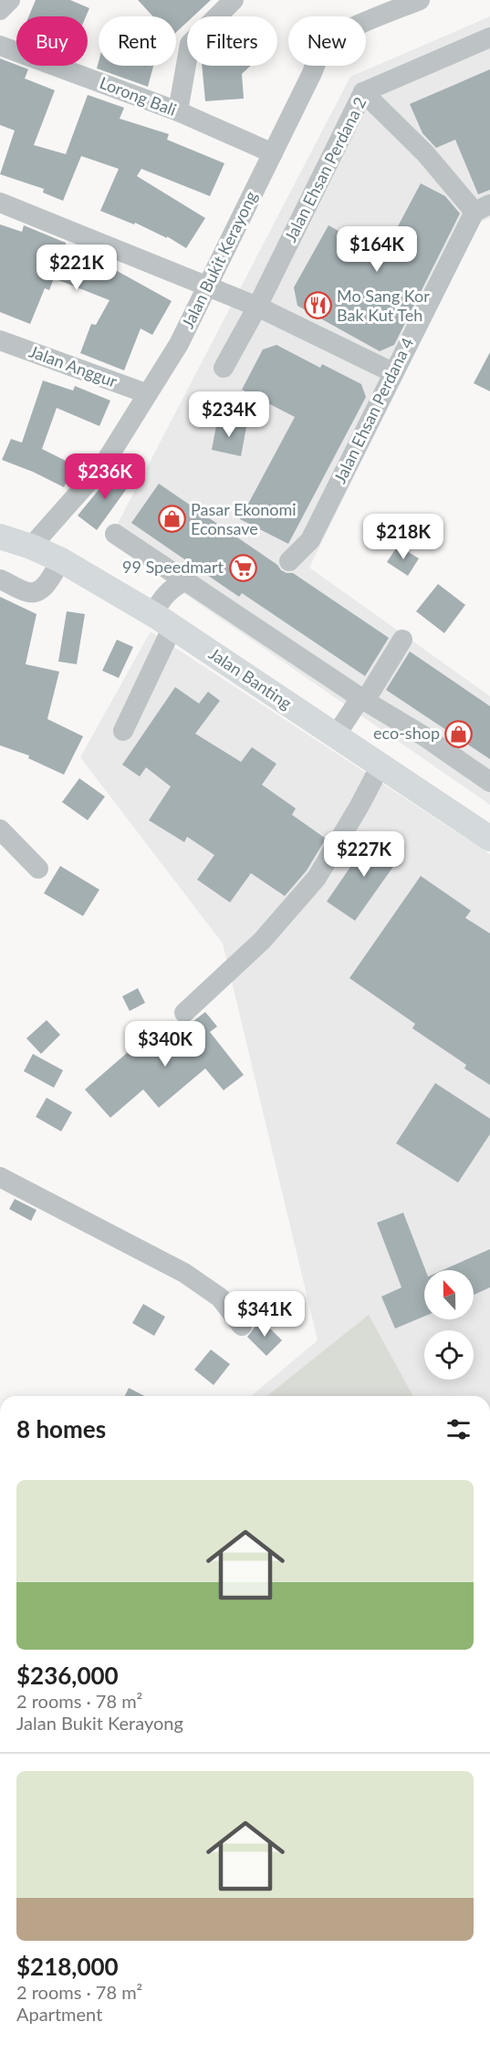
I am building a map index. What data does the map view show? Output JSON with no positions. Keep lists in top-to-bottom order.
{
  "streets": {
    "main road": ["Jalan Banting"],
    "street": [
      "Lorong Bali",
      "Jalan Ehsan Perdana 2",
      "Jalan Bukit Kerayong",
      "Jalan Anggur",
      "Jalan Ehsan Perdana 4"
    ]
  },
  "crossings": [
    ["Lorong Bali", "Jalan Bukit Kerayong"],
    ["Jalan Bukit Kerayong", "Jalan Anggur"],
    ["Jalan Bukit Kerayong", "Jalan Banting"]
  ],
  "places": {
    "restaurant": ["Mo Sang Kor Bak Kut Teh"],
    "shop": ["Pasar Ekonomi Econsave", "eco-shop"],
    "supermarket": ["99 Speedmart"]
  },
  "north": "top",
  "page": {
    "chip": [
      "Buy",
      "Rent",
      "Filters",
      "New"
    ],
    "price": [
      "$164K",
      "$221K",
      "$234K",
      "$236K",
      "$218K",
      "$227K",
      "$340K",
      "$341K"
    ],
    "heading": "8 homes",
    "list": [
      {
        "name": "$236,000",
        "note": "2 rooms · 78 m² · Jalan Bukit Kerayong"
      },
      {
        "name": "$218,000",
        "note": "2 rooms · 78 m² · Apartment"
      }
    ]
  }
}
